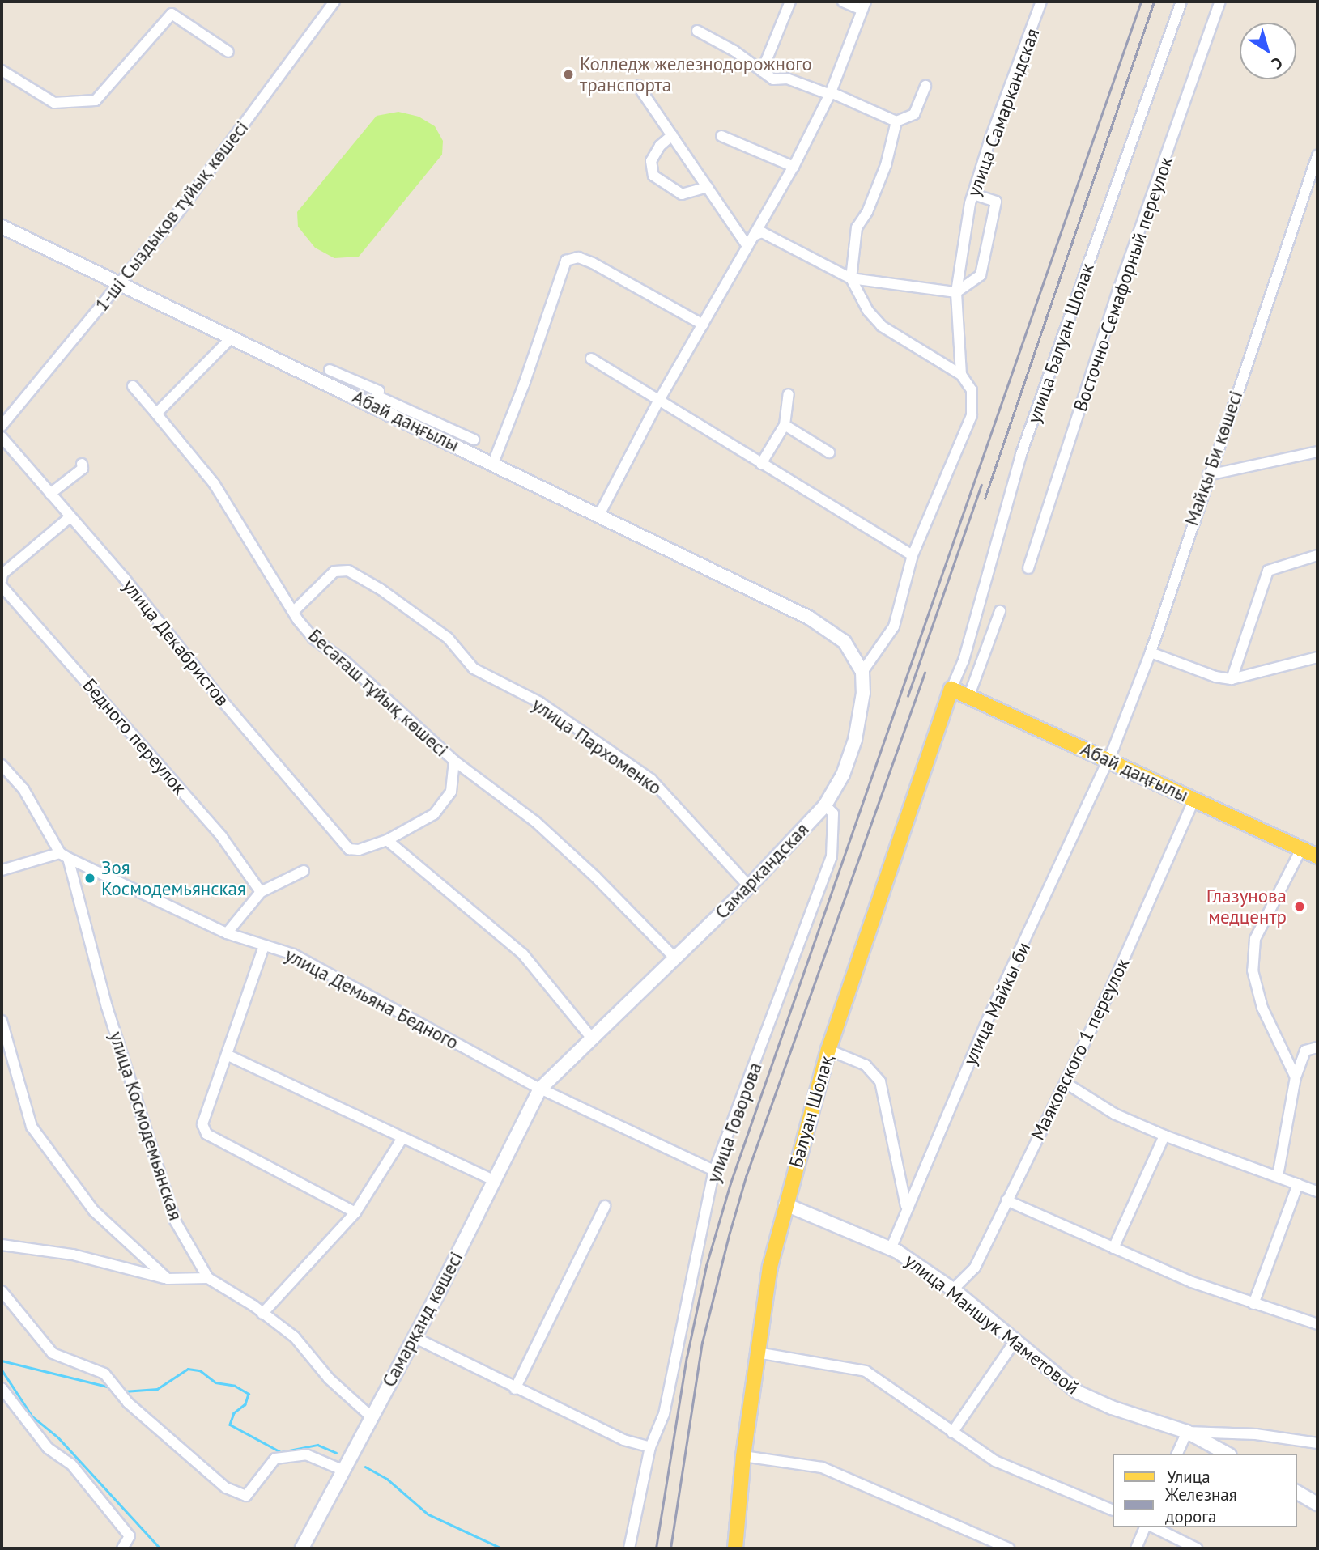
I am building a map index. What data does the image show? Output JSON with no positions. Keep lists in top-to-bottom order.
{
  "streets": {
    "main road": ["Абай даңғылы", "Балуан Шолақ"],
    "street": [
      "улица Самаркандская",
      "1-ші Сыздықов тұйық көшесі",
      "Восточно-Семафорный переулок",
      "улица Балуан Шолак",
      "Майқы Би көшесі",
      "улица Декабристов",
      "Бесағаш тұйық көшесі",
      "Бедного переулок",
      "улица Пархоменко",
      "Самаркандская",
      "улица Демьяна Бедного",
      "улица Майкы би",
      "Маяковского 1 переулок",
      "улица Говорова",
      "улица Космодемьянская",
      "Самарқанд көшесі",
      "улица Маншук Маметовой"
    ]
  },
  "crossings": [
    ["улица Самаркандская", "Абай даңғылы"],
    ["улица Самаркандская", "Самаркандская"],
    ["1-ші Сыздықов тұйық көшесі", "Абай даңғылы"],
    ["улица Балуан Шолак", "Абай даңғылы"],
    ["улица Балуан Шолак", "Балуан Шолақ"],
    ["Абай даңғылы", "Майқы Би көшесі"],
    ["Абай даңғылы", "Самаркандская"],
    ["Абай даңғылы", "улица Майкы би"],
    ["Абай даңғылы", "Маяковского 1 переулок"],
    ["Абай даңғылы", "Балуан Шолақ"],
    ["Майқы Би көшесі", "улица Майкы би"],
    ["Бесағаш тұйық көшесі", "улица Пархоменко"],
    ["Бесағаш тұйық көшесі", "Самаркандская"],
    ["улица Пархоменко", "Самаркандская"],
    ["Самаркандская", "улица Демьяна Бедного"],
    ["Самаркандская", "улица Говорова"],
    ["Самаркандская", "Самарқанд көшесі"],
    ["улица Демьяна Бедного", "улица Говорова"],
    ["улица Демьяна Бедного", "улица Космодемьянская"],
    ["улица Демьяна Бедного", "Самарқанд көшесі"],
    ["улица Майкы би", "улица Маншук Маметовой"],
    ["Маяковского 1 переулок", "улица Маншук Маметовой"],
    ["Балуан Шолақ", "улица Маншук Маметовой"],
    ["улица Космодемьянская", "Самарқанд көшесі"]
  ],
  "places": ["Колледж железнодорожного транспорта", "Зоя Космодемьянская", "Глазунова медцентр"],
  "legend": ["Улица", "Железная дорога"],
  "north": "bottom right"
}
